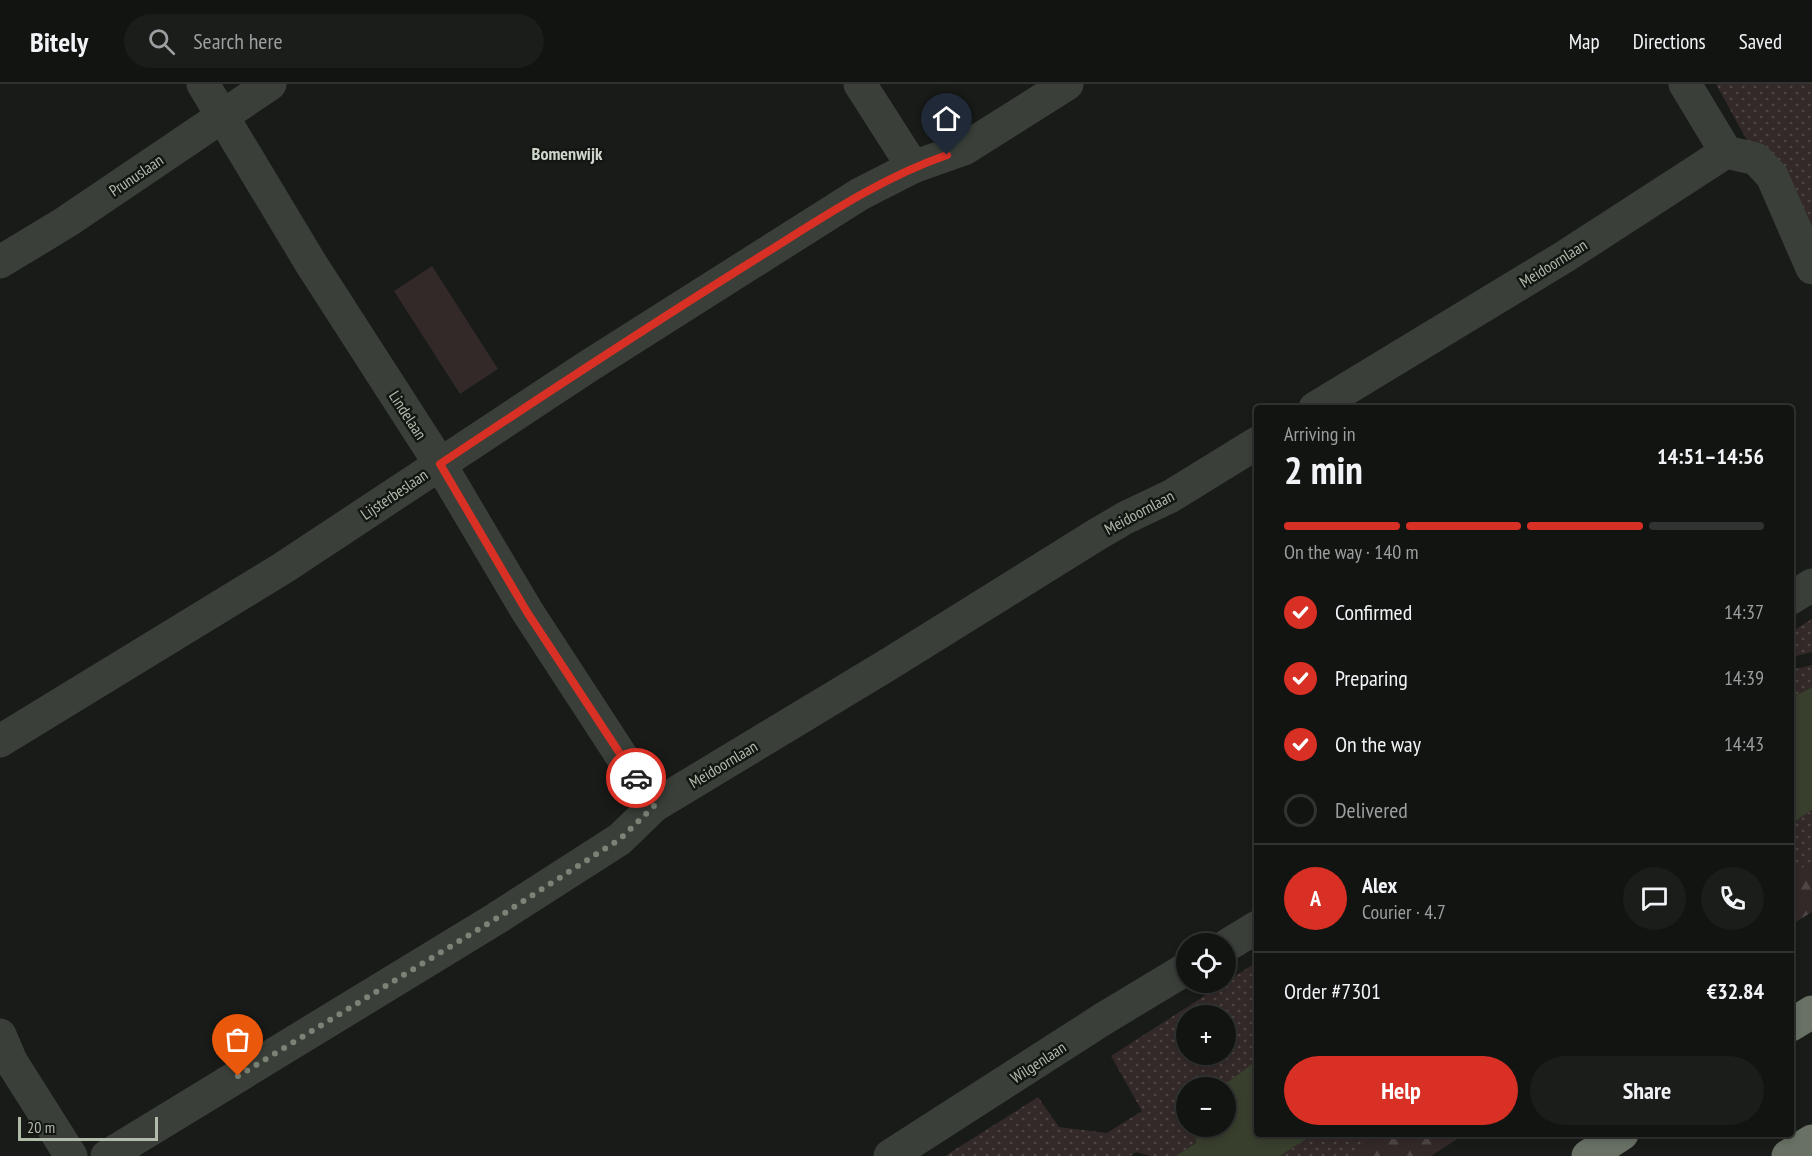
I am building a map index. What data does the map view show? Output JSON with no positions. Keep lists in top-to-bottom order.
{
  "streets": {
    "street": [
      "Prunuslaan",
      "Meidoornlaan",
      "Lindelaan",
      "Lijsterbeslaan",
      "Wilgenlaan"
    ]
  },
  "crossings": [
    ["Prunuslaan", "Lindelaan"],
    ["Meidoornlaan", "Lindelaan"],
    ["Lindelaan", "Lijsterbeslaan"]
  ],
  "districts": ["Bomenwijk"],
  "scale_bar": "20 m",
  "page": {
    "header": "Bitely",
    "search": "Search here",
    "nav": ["Map", "Directions", "Saved"],
    "heading": ["2 min", "Arriving in", "14:51–14:56"],
    "panel": [
      "Alex",
      "Courier · 4.7",
      "Order #7301",
      "€32.84"
    ],
    "bar": "On the way · 140 m",
    "list": [
      ["Confirmed", "14:37"],
      ["Preparing", "14:39"],
      ["On the way", "14:43"],
      "Delivered"
    ],
    "round": "A",
    "map_buttons": ["+", "−"],
    "buttons": ["Help", "Share"],
    "scale": "20 m"
  }
}
